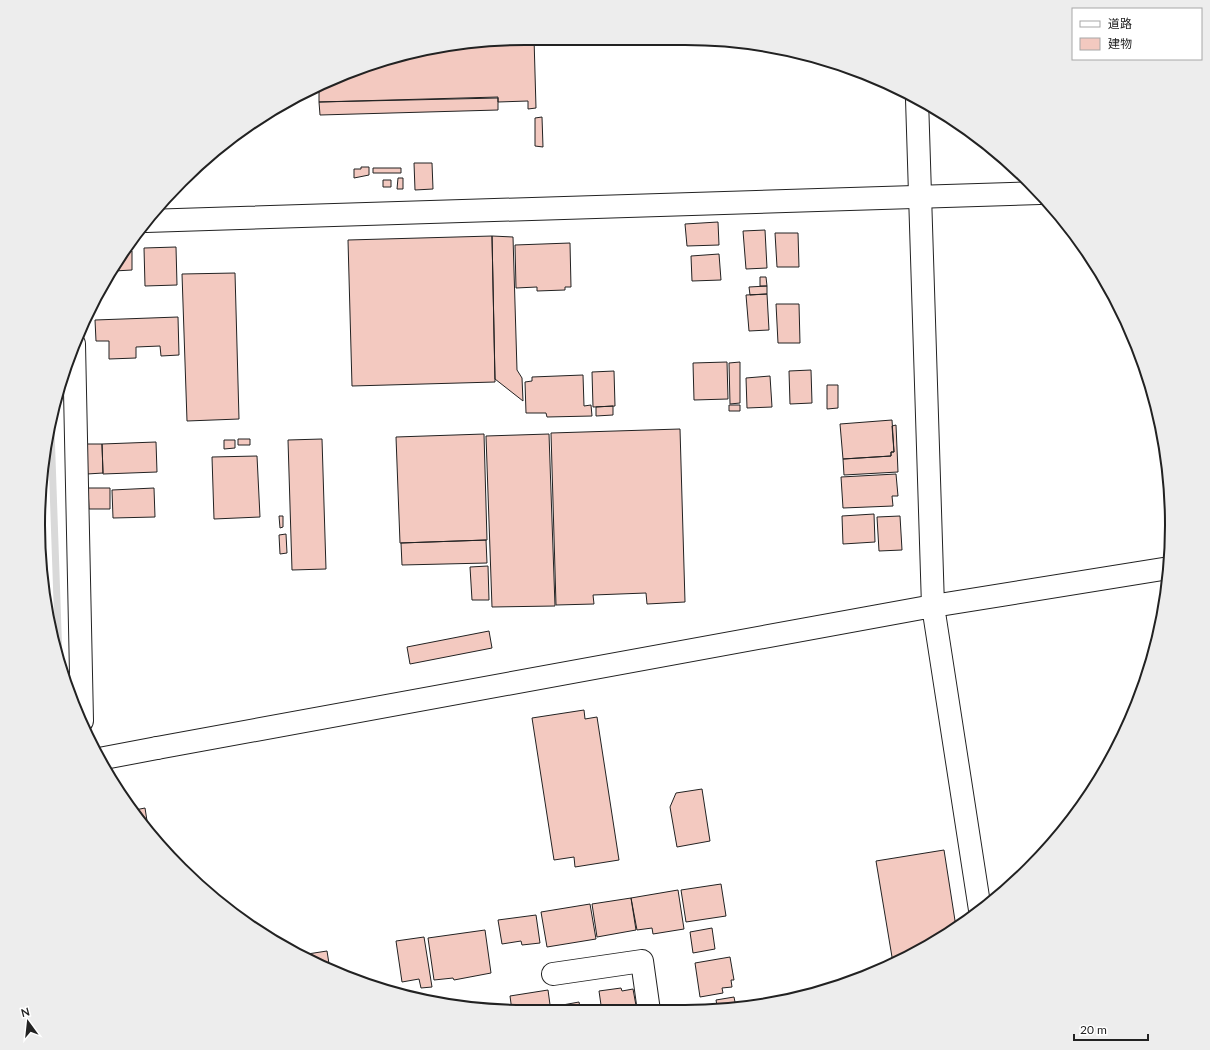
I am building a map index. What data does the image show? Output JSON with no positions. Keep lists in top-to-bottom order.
{
  "legend": ["道路", "建物"],
  "scale_bar": "20 m",
  "north": "top"
}
